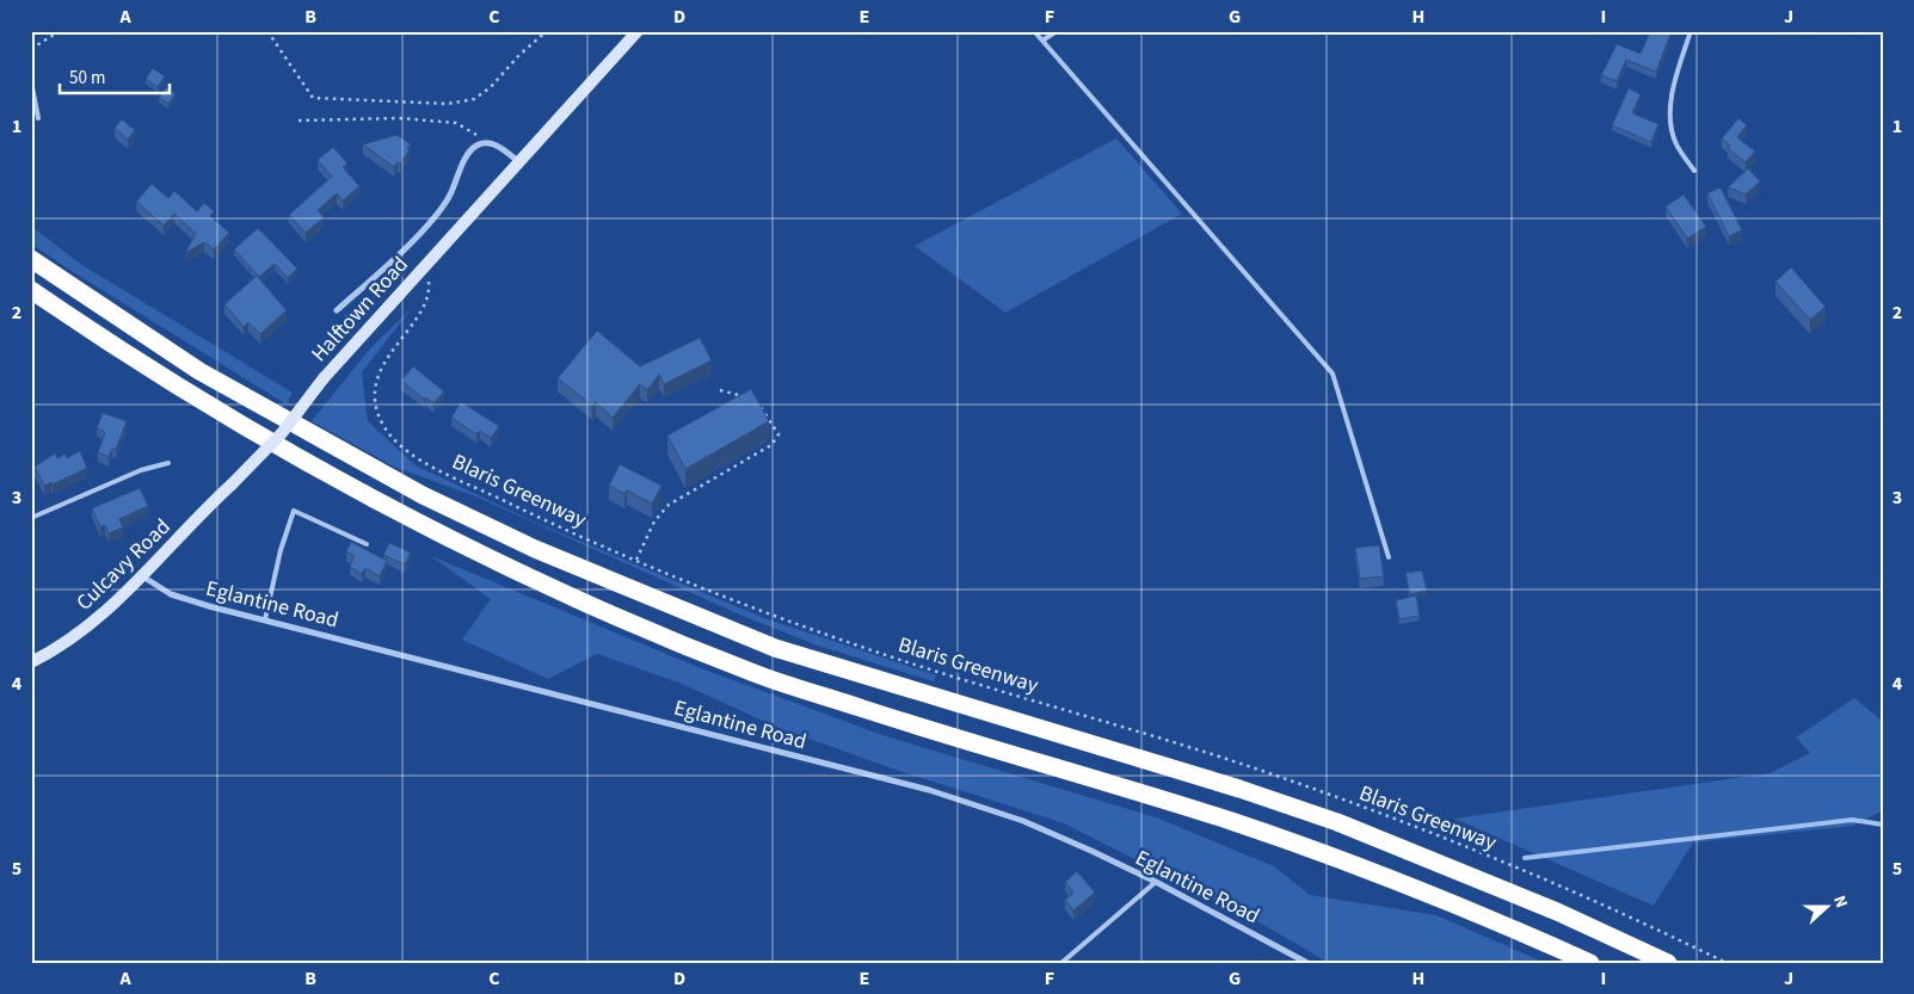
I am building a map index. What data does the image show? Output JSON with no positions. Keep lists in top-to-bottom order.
{
  "streets": {
    "street": ["Halftown Road", "Culcavy Road", "Eglantine Road"],
    "path": ["Blaris Greenway"]
  },
  "crossings": [
    ["Halftown Road", "Blaris Greenway"],
    ["Halftown Road", "Culcavy Road"],
    ["Culcavy Road", "Eglantine Road"]
  ],
  "scale_bar": "50 m",
  "north": "right",
  "grid": {
    "columns": [
      "A",
      "B",
      "C",
      "D",
      "E",
      "F",
      "G",
      "H",
      "I",
      "J"
    ],
    "rows": [
      "1",
      "2",
      "3",
      "4",
      "5"
    ]
  }
}
